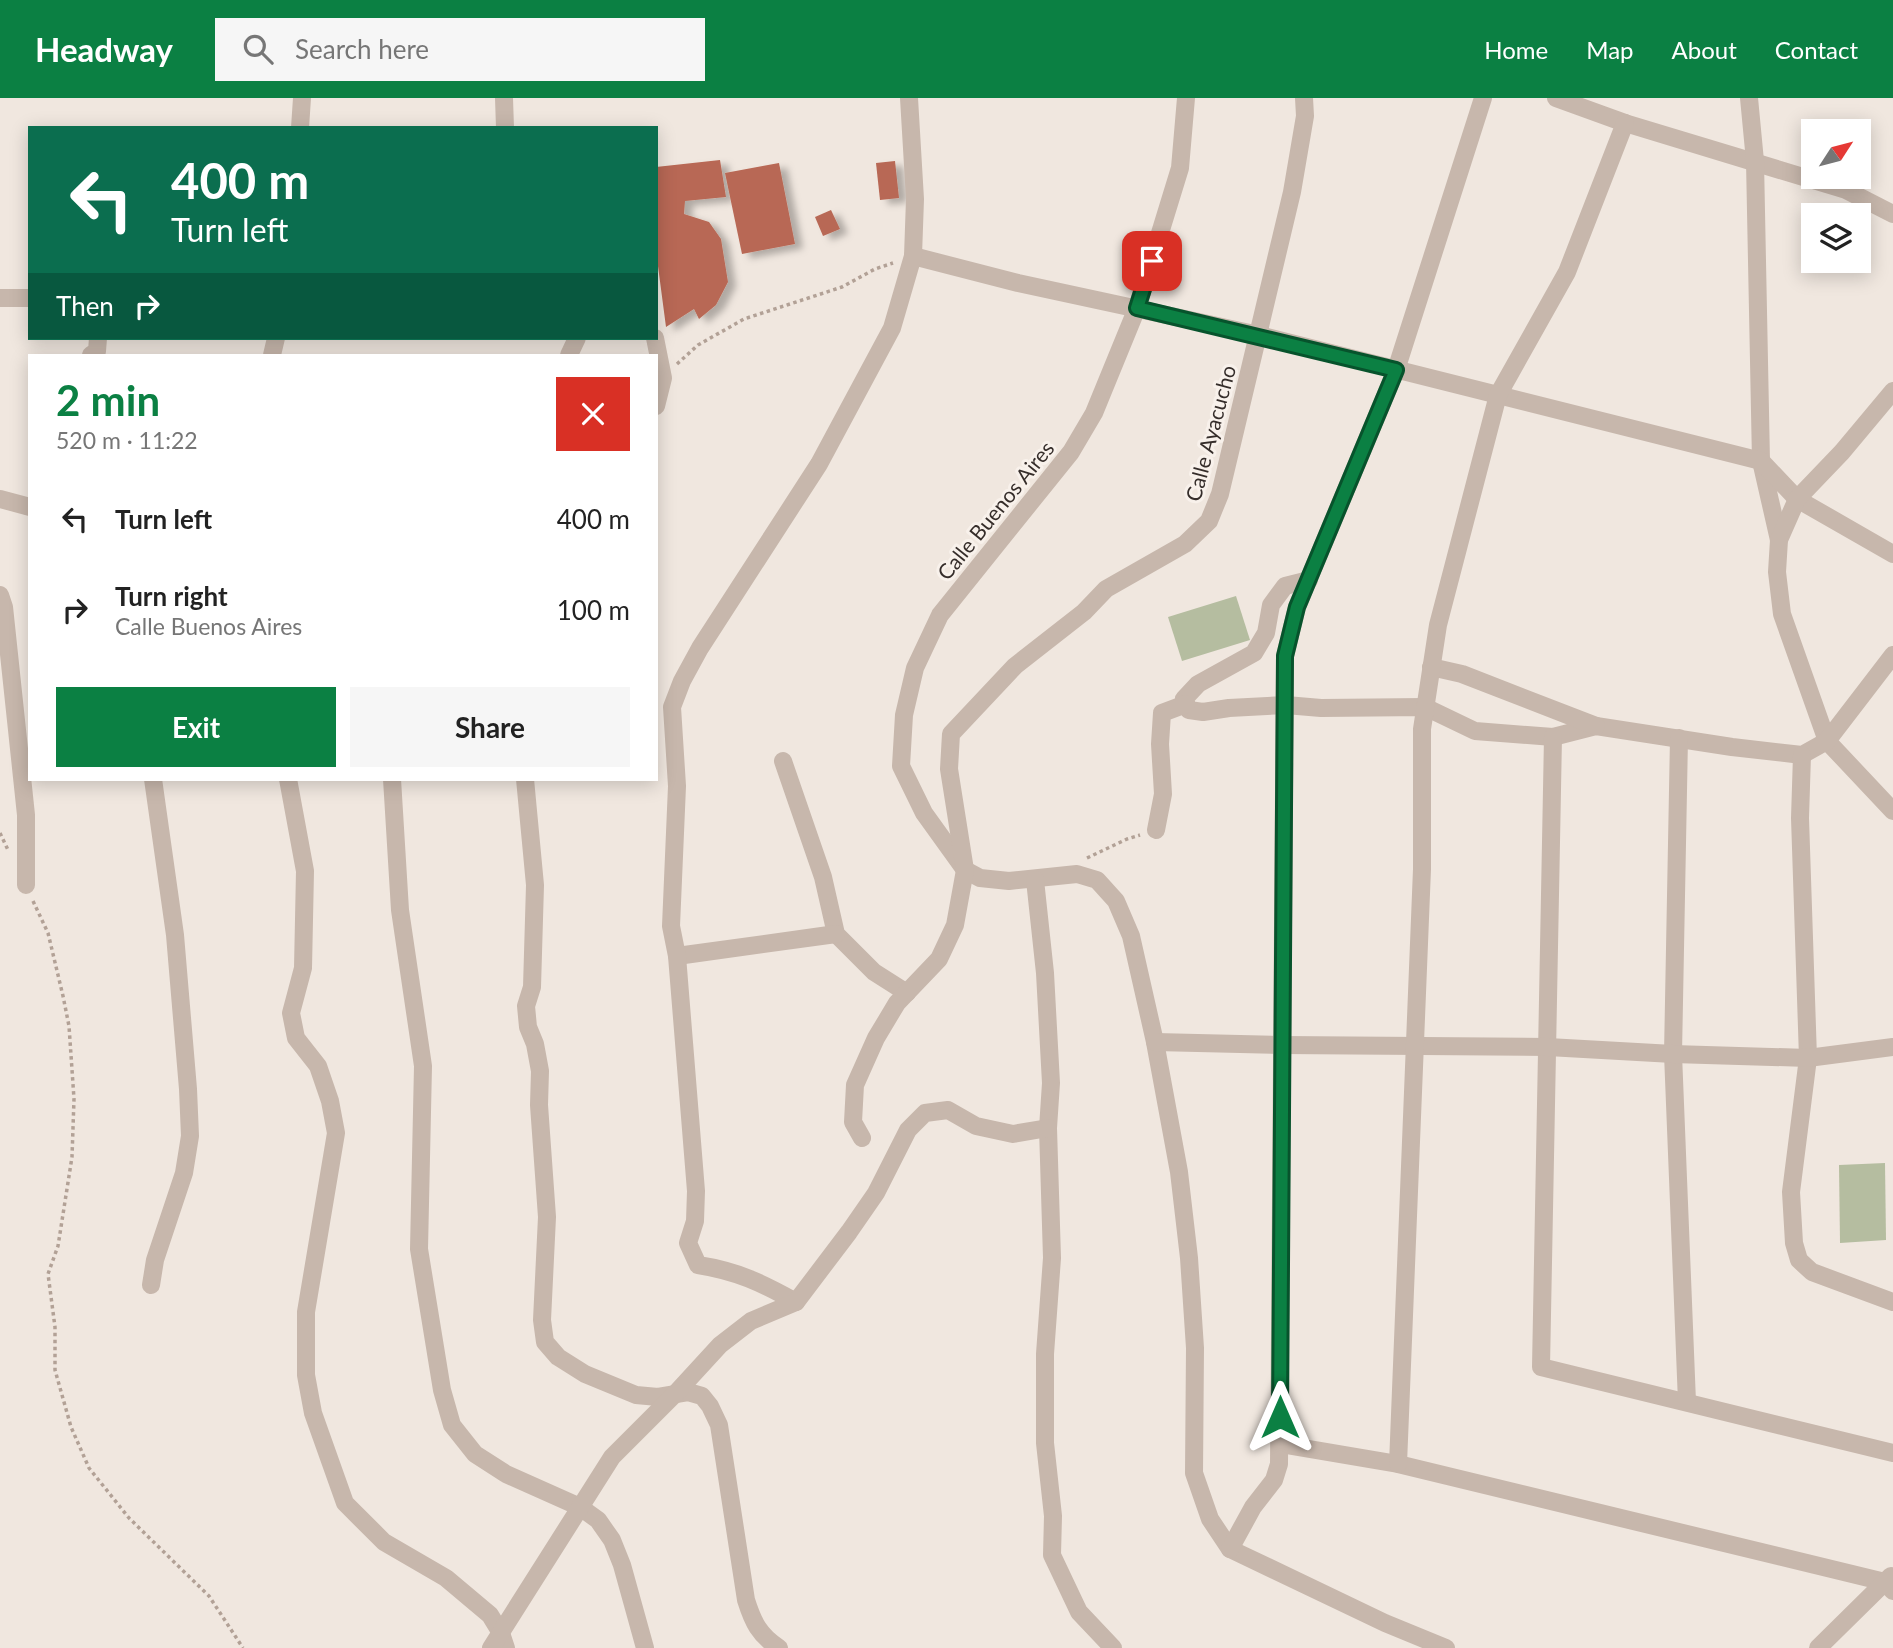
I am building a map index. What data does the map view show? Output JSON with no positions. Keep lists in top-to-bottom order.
{
  "streets": {
    "street": ["Calle Ayacucho", "Calle Buenos Aires"]
  },
  "crossings": [
    ["Calle Ayacucho", "Calle Buenos Aires"]
  ],
  "north": "top right",
  "page": {
    "header": "Headway",
    "search": "Search here",
    "nav": [
      "Home",
      "Map",
      "About",
      "Contact"
    ],
    "turn": ["400 m", "Turn left"],
    "then": "Then",
    "heading": ["2 min", "520 m · 11:22"],
    "list": [
      {
        "name": "Turn left",
        "value": "400 m"
      },
      {
        "name": "Turn right",
        "note": "Calle Buenos Aires",
        "value": "100 m"
      }
    ],
    "buttons": ["Exit", "Share"]
  }
}
